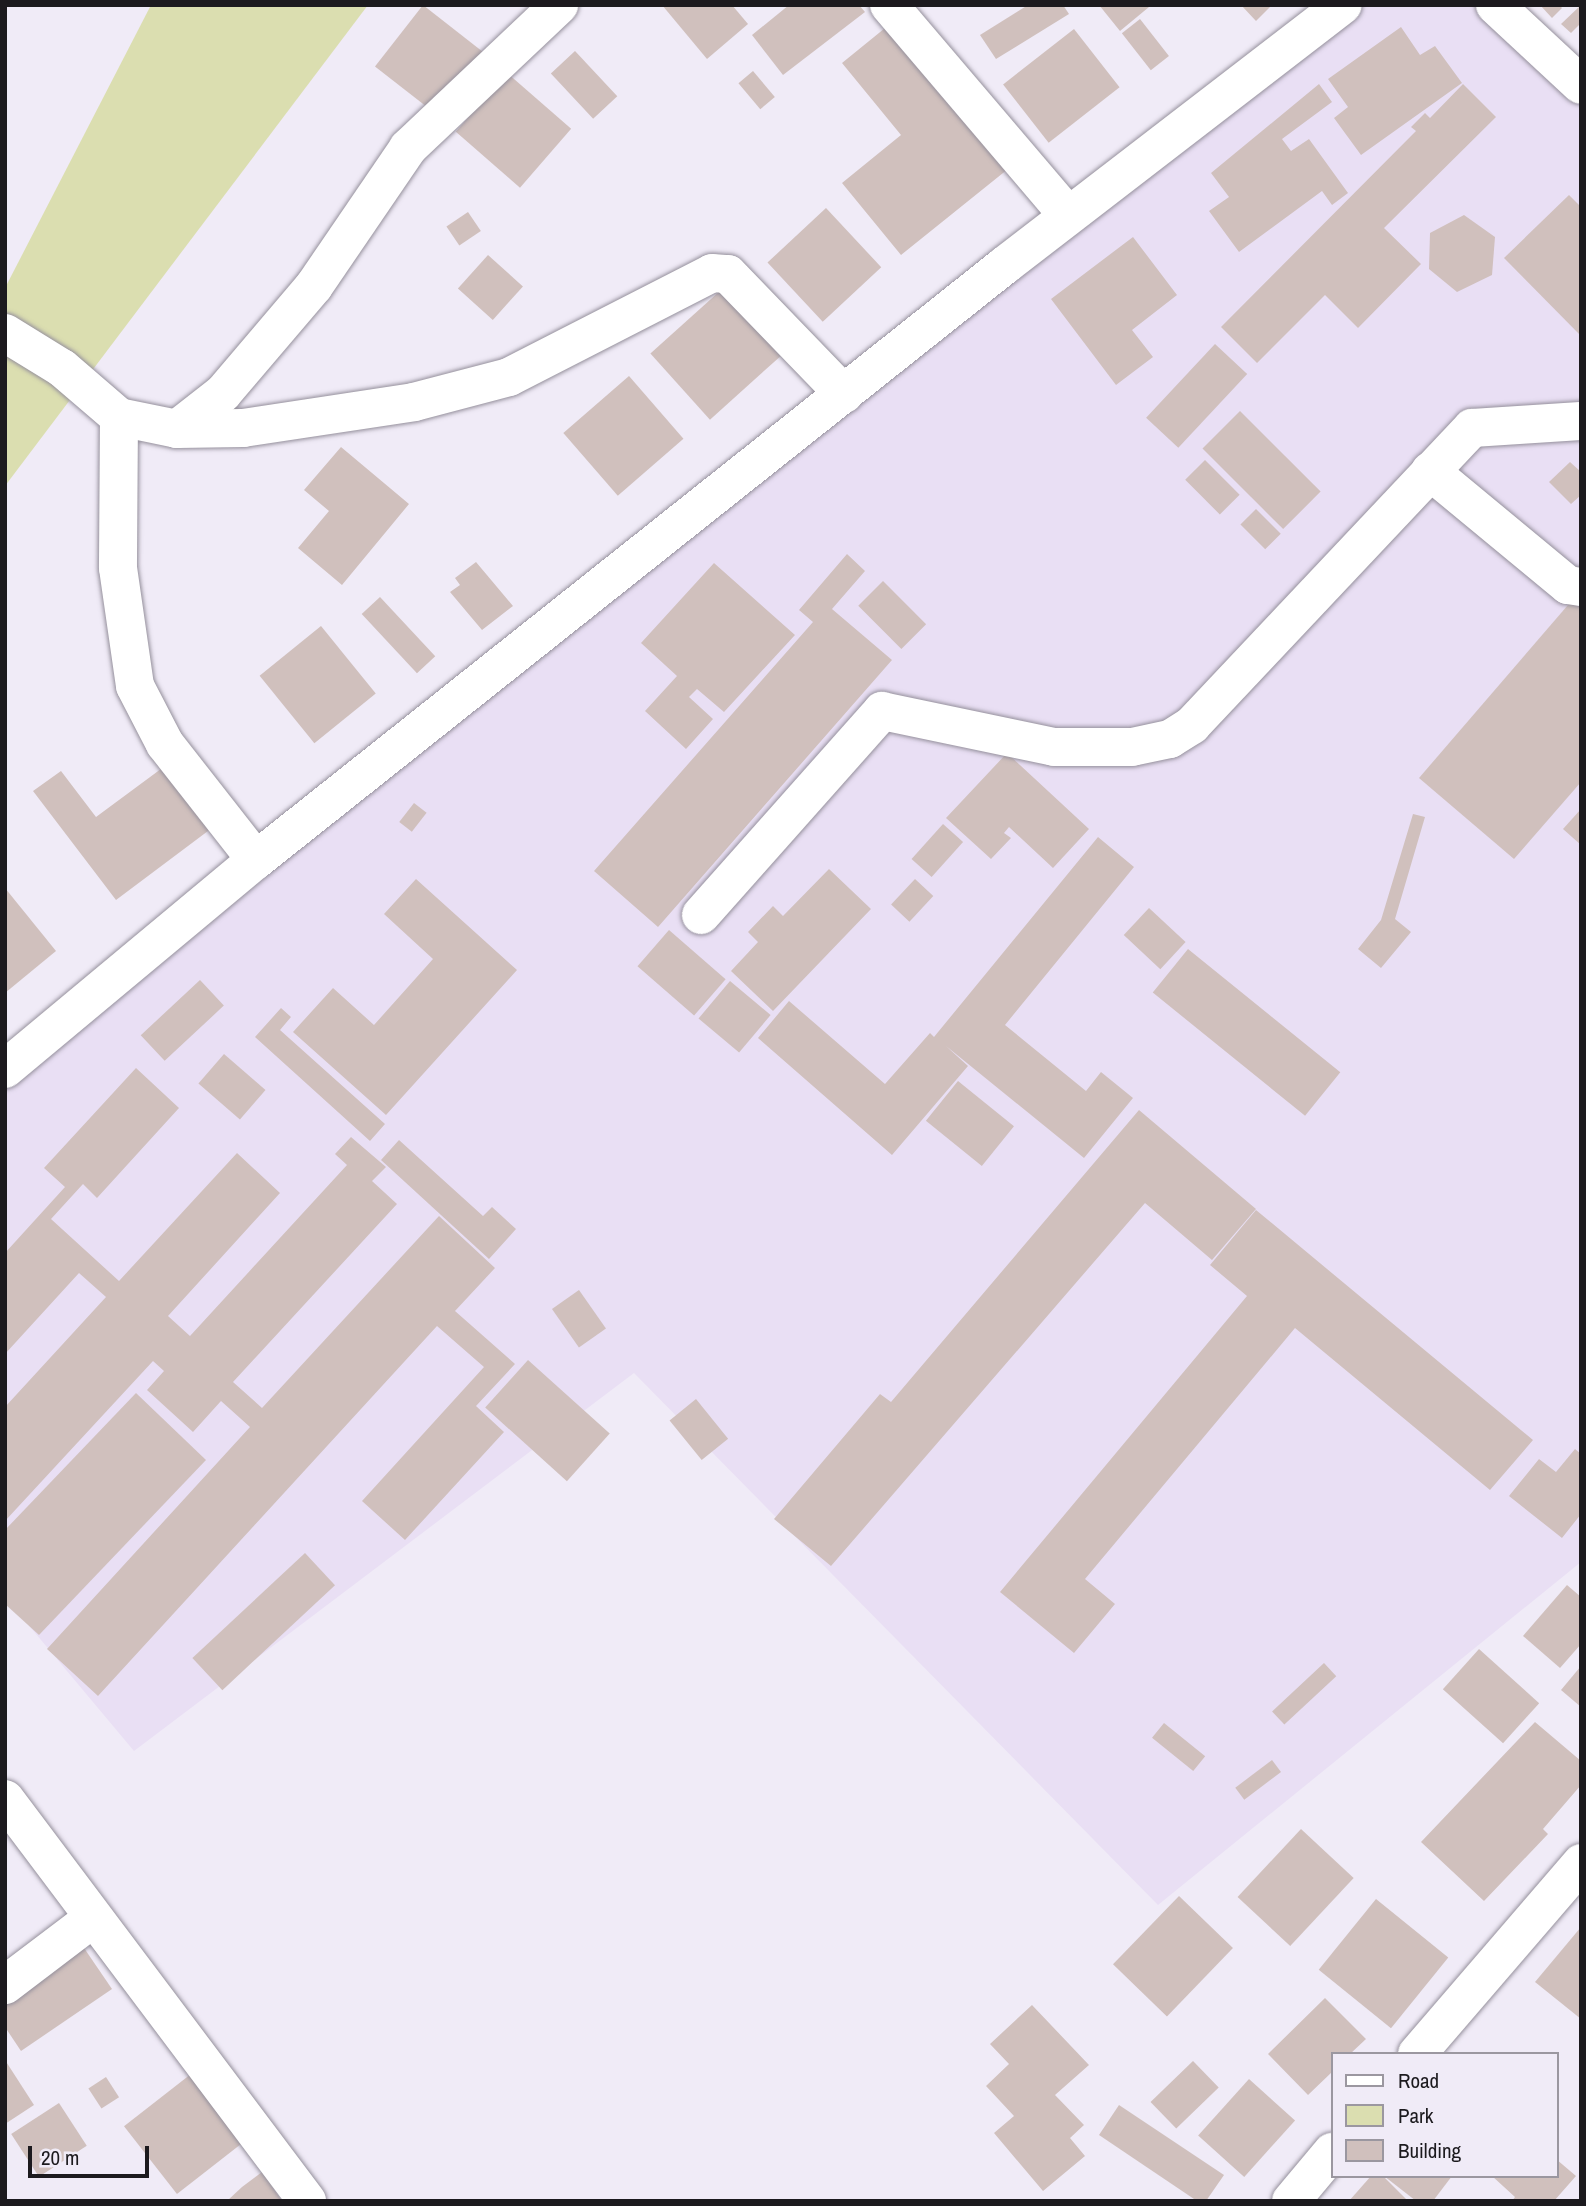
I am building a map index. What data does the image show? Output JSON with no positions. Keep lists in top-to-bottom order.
{
  "legend": ["Road", "Park", "Building"],
  "scale_bar": "20 m"
}
